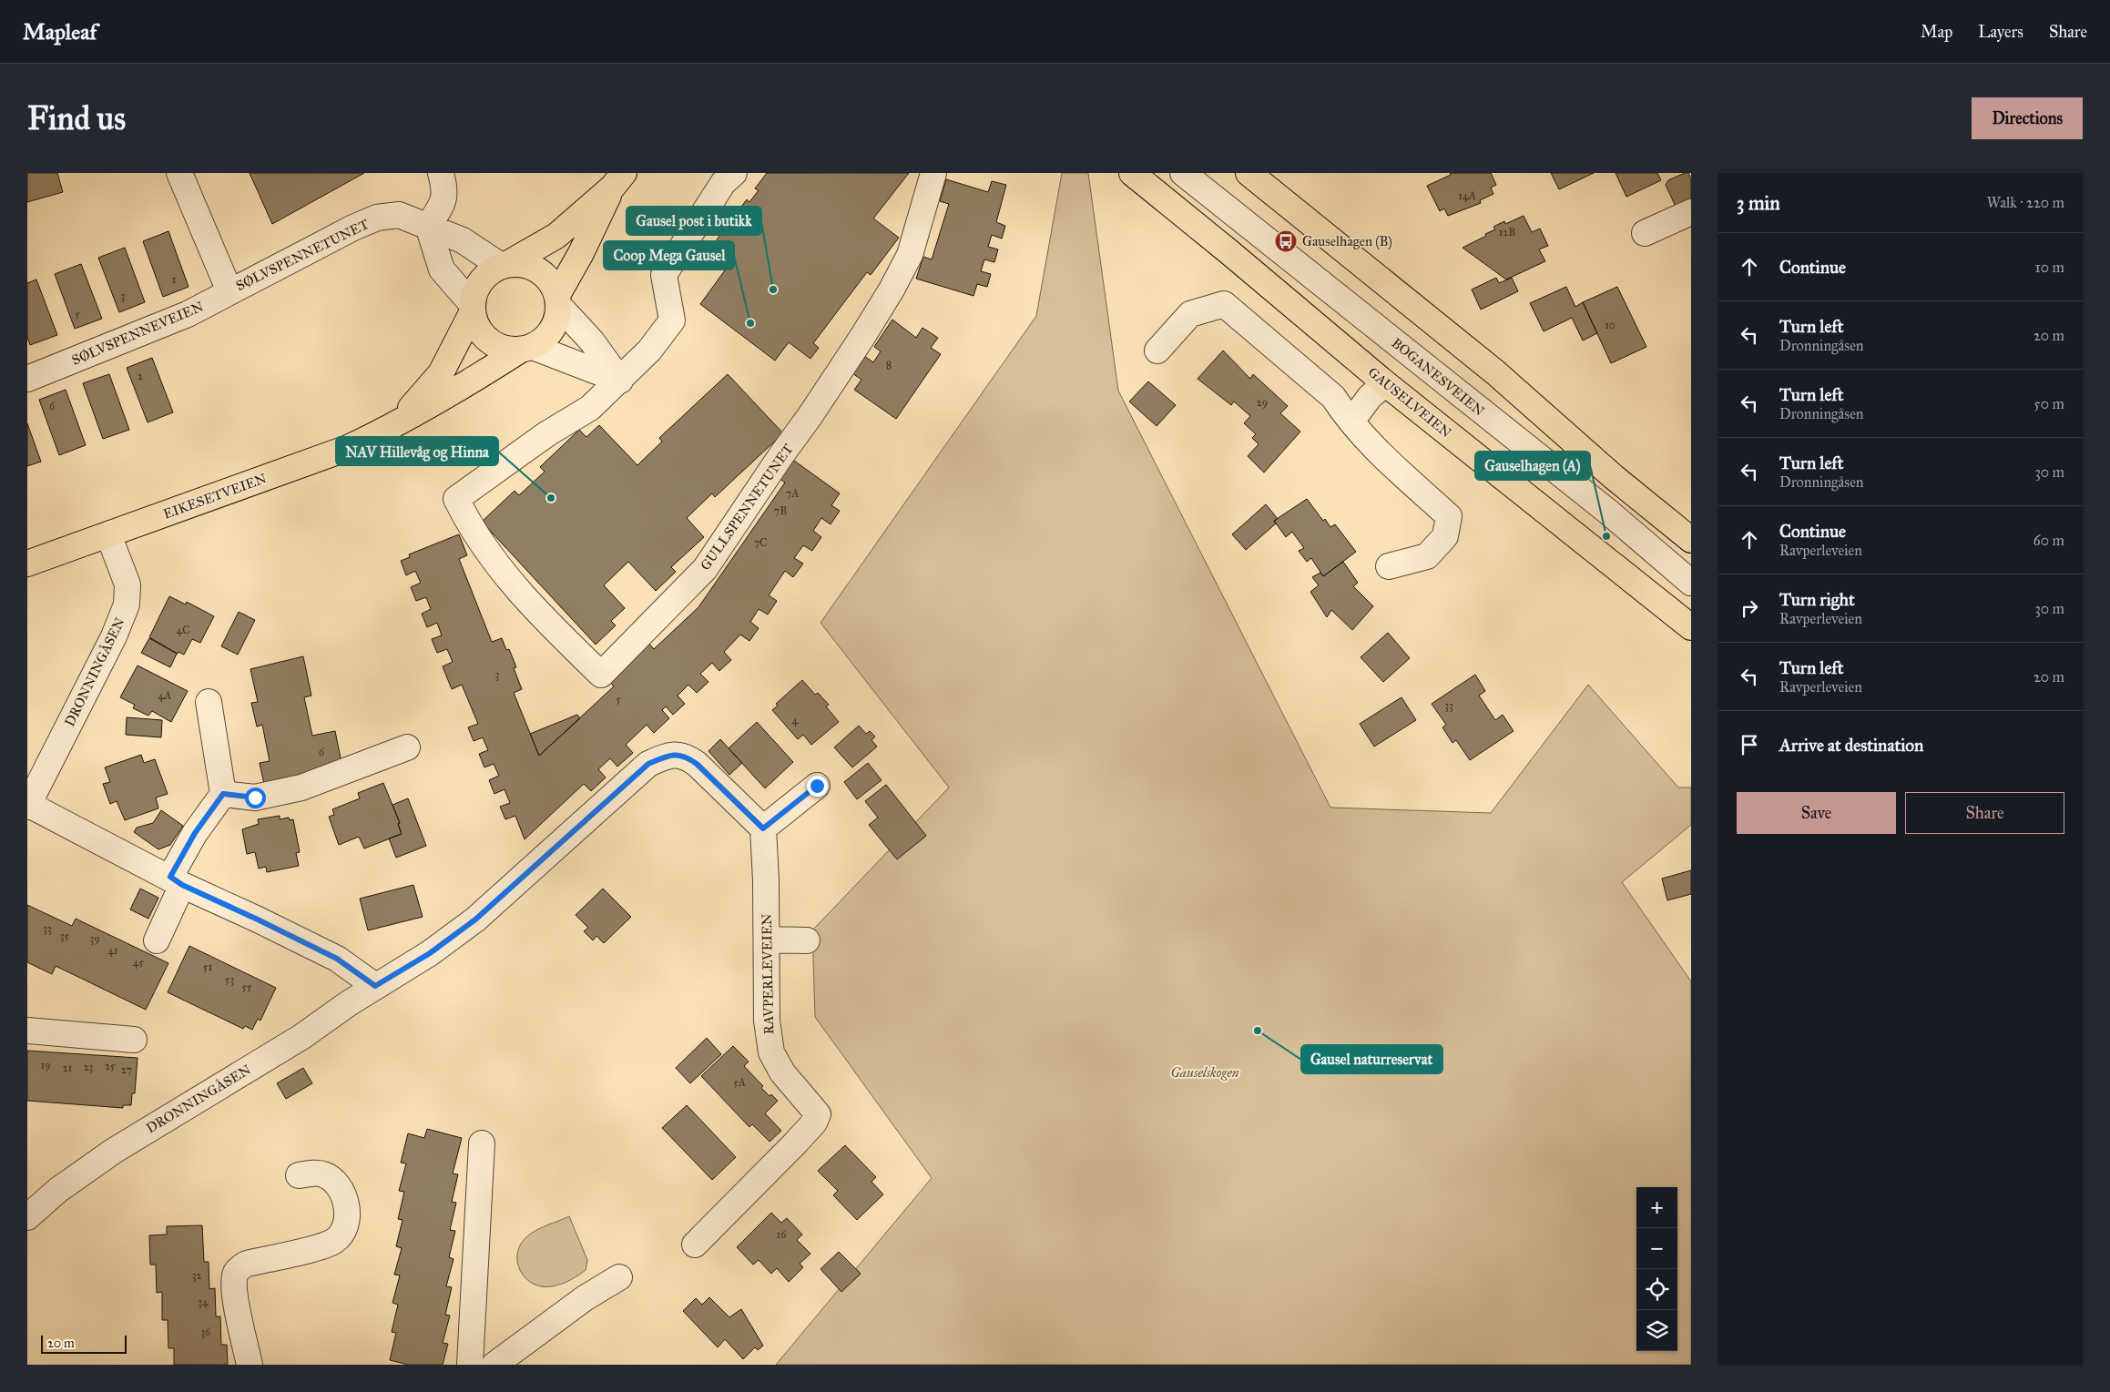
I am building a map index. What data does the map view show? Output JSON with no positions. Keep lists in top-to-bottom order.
{
  "streets": {
    "main road": ["GAUSELVEIEN", "EIKESETVEIEN"],
    "street": [
      "SØLVSPENNETUNET",
      "SØLVSPENNEVEIEN",
      "BOGANESVEIEN",
      "GULLSPENNETUNET",
      "DRONNINGÅSEN",
      "RAVPERLEVEIEN"
    ]
  },
  "crossings": [
    ["SØLVSPENNETUNET", "SØLVSPENNEVEIEN"],
    ["SØLVSPENNETUNET", "EIKESETVEIEN"],
    ["EIKESETVEIEN", "DRONNINGÅSEN"],
    ["DRONNINGÅSEN", "RAVPERLEVEIEN"]
  ],
  "parks": ["Gauselskogen"],
  "places": {
    "bus stop": ["Gauselhagen (B)"],
    "other": [
      "Gausel post i butikk",
      "Coop Mega Gausel",
      "NAV Hillevåg og Hinna",
      "Gauselhagen (A)",
      "Gausel naturreservat"
    ]
  },
  "house_numbers": [
    "14A",
    "12B",
    "1",
    "3",
    "5",
    "10",
    "8",
    "2",
    "29",
    "6",
    "7A",
    "7B",
    "7C",
    "4C",
    "3",
    "4A",
    "5",
    "33",
    "4",
    "6",
    "33",
    "35",
    "39",
    "41",
    "45",
    "51",
    "53",
    "55",
    "19",
    "25",
    "23",
    "21",
    "27",
    "5A",
    "16",
    "32",
    "34",
    "36"
  ],
  "scale_bar": "20 m",
  "page": {
    "header": "Mapleaf",
    "nav": ["Map", "Layers", "Share"],
    "buttons": [
      "Directions",
      ["Save", "Share"]
    ],
    "title": "Find us",
    "heading": ["3 min", "Walk · 220 m"],
    "list": [
      ["Continue", "10 m"],
      ["Turn left", "Dronningåsen", "20 m"],
      ["Turn left", "Dronningåsen", "50 m"],
      ["Turn left", "Dronningåsen", "30 m"],
      ["Continue", "Ravperleveien", "60 m"],
      ["Turn right", "Ravperleveien", "30 m"],
      ["Turn left", "Ravperleveien", "20 m"],
      "Arrive at destination"
    ],
    "map_buttons": ["+", "−"],
    "scale": "20 m"
  }
}
